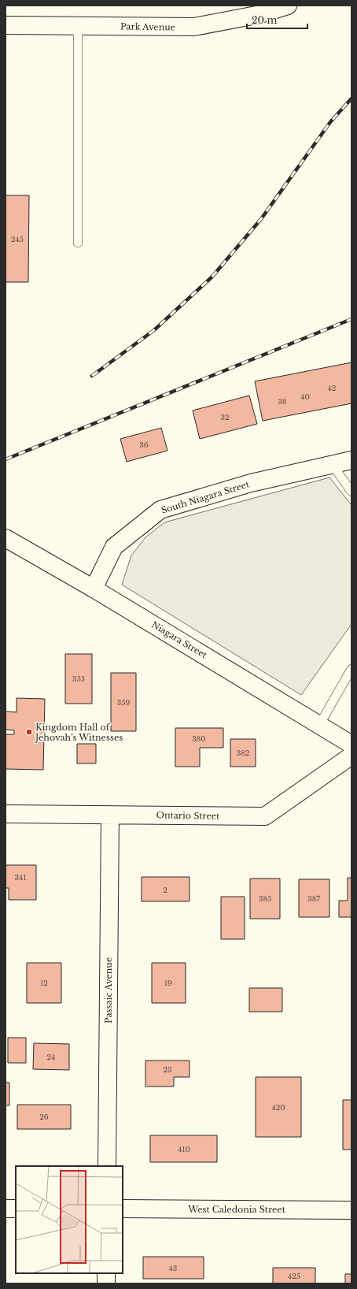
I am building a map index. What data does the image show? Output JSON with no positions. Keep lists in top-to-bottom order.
{
  "streets": {
    "street": [
      "Park Avenue",
      "South Niagara Street",
      "Niagara Street",
      "Ontario Street",
      "Passaic Avenue",
      "West Caledonia Street"
    ]
  },
  "crossings": [
    ["South Niagara Street", "Niagara Street"],
    ["Ontario Street", "Passaic Avenue"]
  ],
  "places": ["Kingdom Hall of Jehovah’s Witnesses"],
  "house_numbers": [
    "245",
    "42",
    "40",
    "38",
    "32",
    "36",
    "355",
    "359",
    "380",
    "382",
    "341",
    "2",
    "385",
    "387",
    "12",
    "19",
    "24",
    "23",
    "420",
    "26",
    "410",
    "43",
    "425"
  ],
  "scale_bar": "20 m"
}
